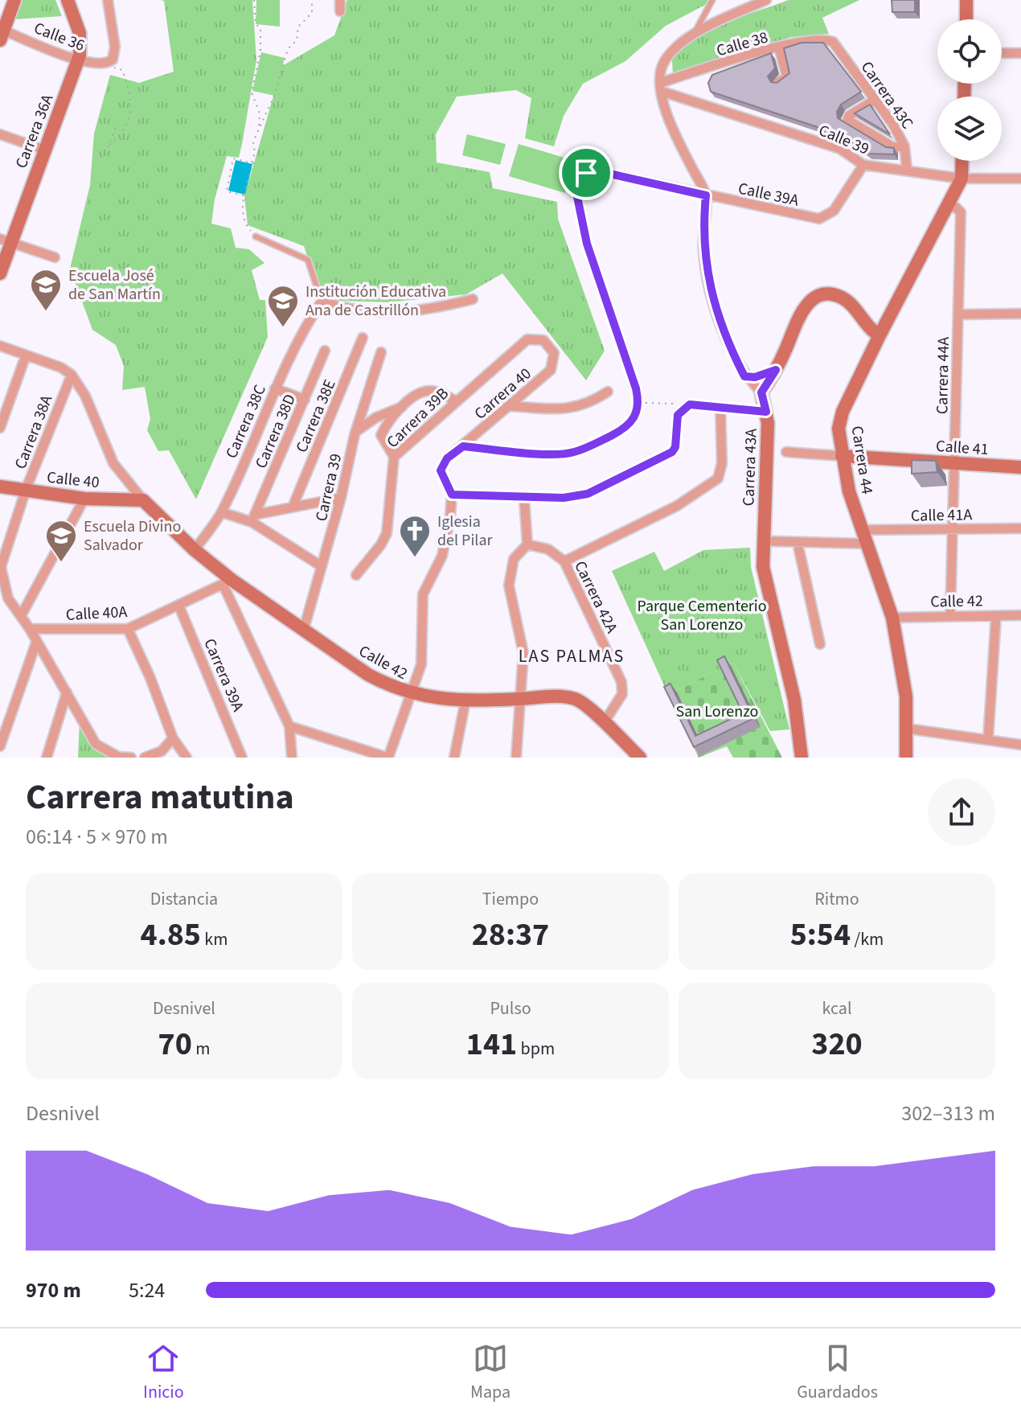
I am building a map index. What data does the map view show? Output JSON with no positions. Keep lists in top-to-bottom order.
{
  "streets": {
    "street": [
      "Calle 36",
      "Calle 38",
      "Carrera 43C",
      "Carrera 36A",
      "Calle 39",
      "Calle 39A",
      "Carrera 44A",
      "Carrera 40",
      "Carrera 38E",
      "Carrera 39B",
      "Carrera 38C",
      "Carrera 38D",
      "Carrera 38A",
      "Calle 41",
      "Carrera 44",
      "Carrera 43A",
      "Calle 40",
      "Carrera 39",
      "Calle 41A",
      "Carrera 42A",
      "Calle 42",
      "Calle 40A",
      "Carrera 39A"
    ]
  },
  "crossings": [
    ["Calle 36", "Carrera 36A"],
    ["Calle 38", "Carrera 43C"],
    ["Calle 38", "Calle 39"],
    ["Carrera 43C", "Calle 39"],
    ["Calle 39", "Calle 39A"],
    ["Calle 39", "Carrera 44"],
    ["Carrera 44A", "Calle 41"],
    ["Carrera 44A", "Carrera 44"],
    ["Carrera 44A", "Calle 41A"],
    ["Carrera 44A", "Calle 42"],
    ["Carrera 40", "Carrera 39B"],
    ["Carrera 40", "Calle 42"],
    ["Carrera 38C", "Calle 42"],
    ["Carrera 38A", "Calle 40"],
    ["Carrera 38A", "Calle 40A"],
    ["Calle 41", "Carrera 44"],
    ["Carrera 44", "Calle 41A"],
    ["Carrera 44", "Calle 42"],
    ["Calle 40", "Calle 42"],
    ["Carrera 39", "Calle 42"],
    ["Carrera 42A", "Calle 42"],
    ["Calle 42", "Calle 40A"],
    ["Calle 40A", "Carrera 39A"]
  ],
  "districts": ["LAS PALMAS"],
  "parks": ["Parque Cementerio San Lorenzo", "San Lorenzo"],
  "places": {
    "school or university": ["Escuela José de San Martín", "Institución Educativa Ana de Castrillón", "Escuela Divino Salvador"],
    "church": ["Iglesia del Pilar"]
  },
  "page": {
    "heading": ["Carrera matutina", "06:14 · 5 × 970 m"],
    "stats": [
      ["Distancia", "4.85 km"],
      ["Tiempo", "28:37"],
      ["Ritmo", "5:54 /km"],
      ["Desnivel", "70 m"],
      ["Pulso", "141 bpm"],
      ["kcal", "320"]
    ],
    "chart": ["Desnivel", "302–313 m"],
    "list": [
      {
        "name": "970 m",
        "note": "5:24"
      }
    ],
    "tabs": ["Inicio", "Mapa", "Guardados"]
  }
}
